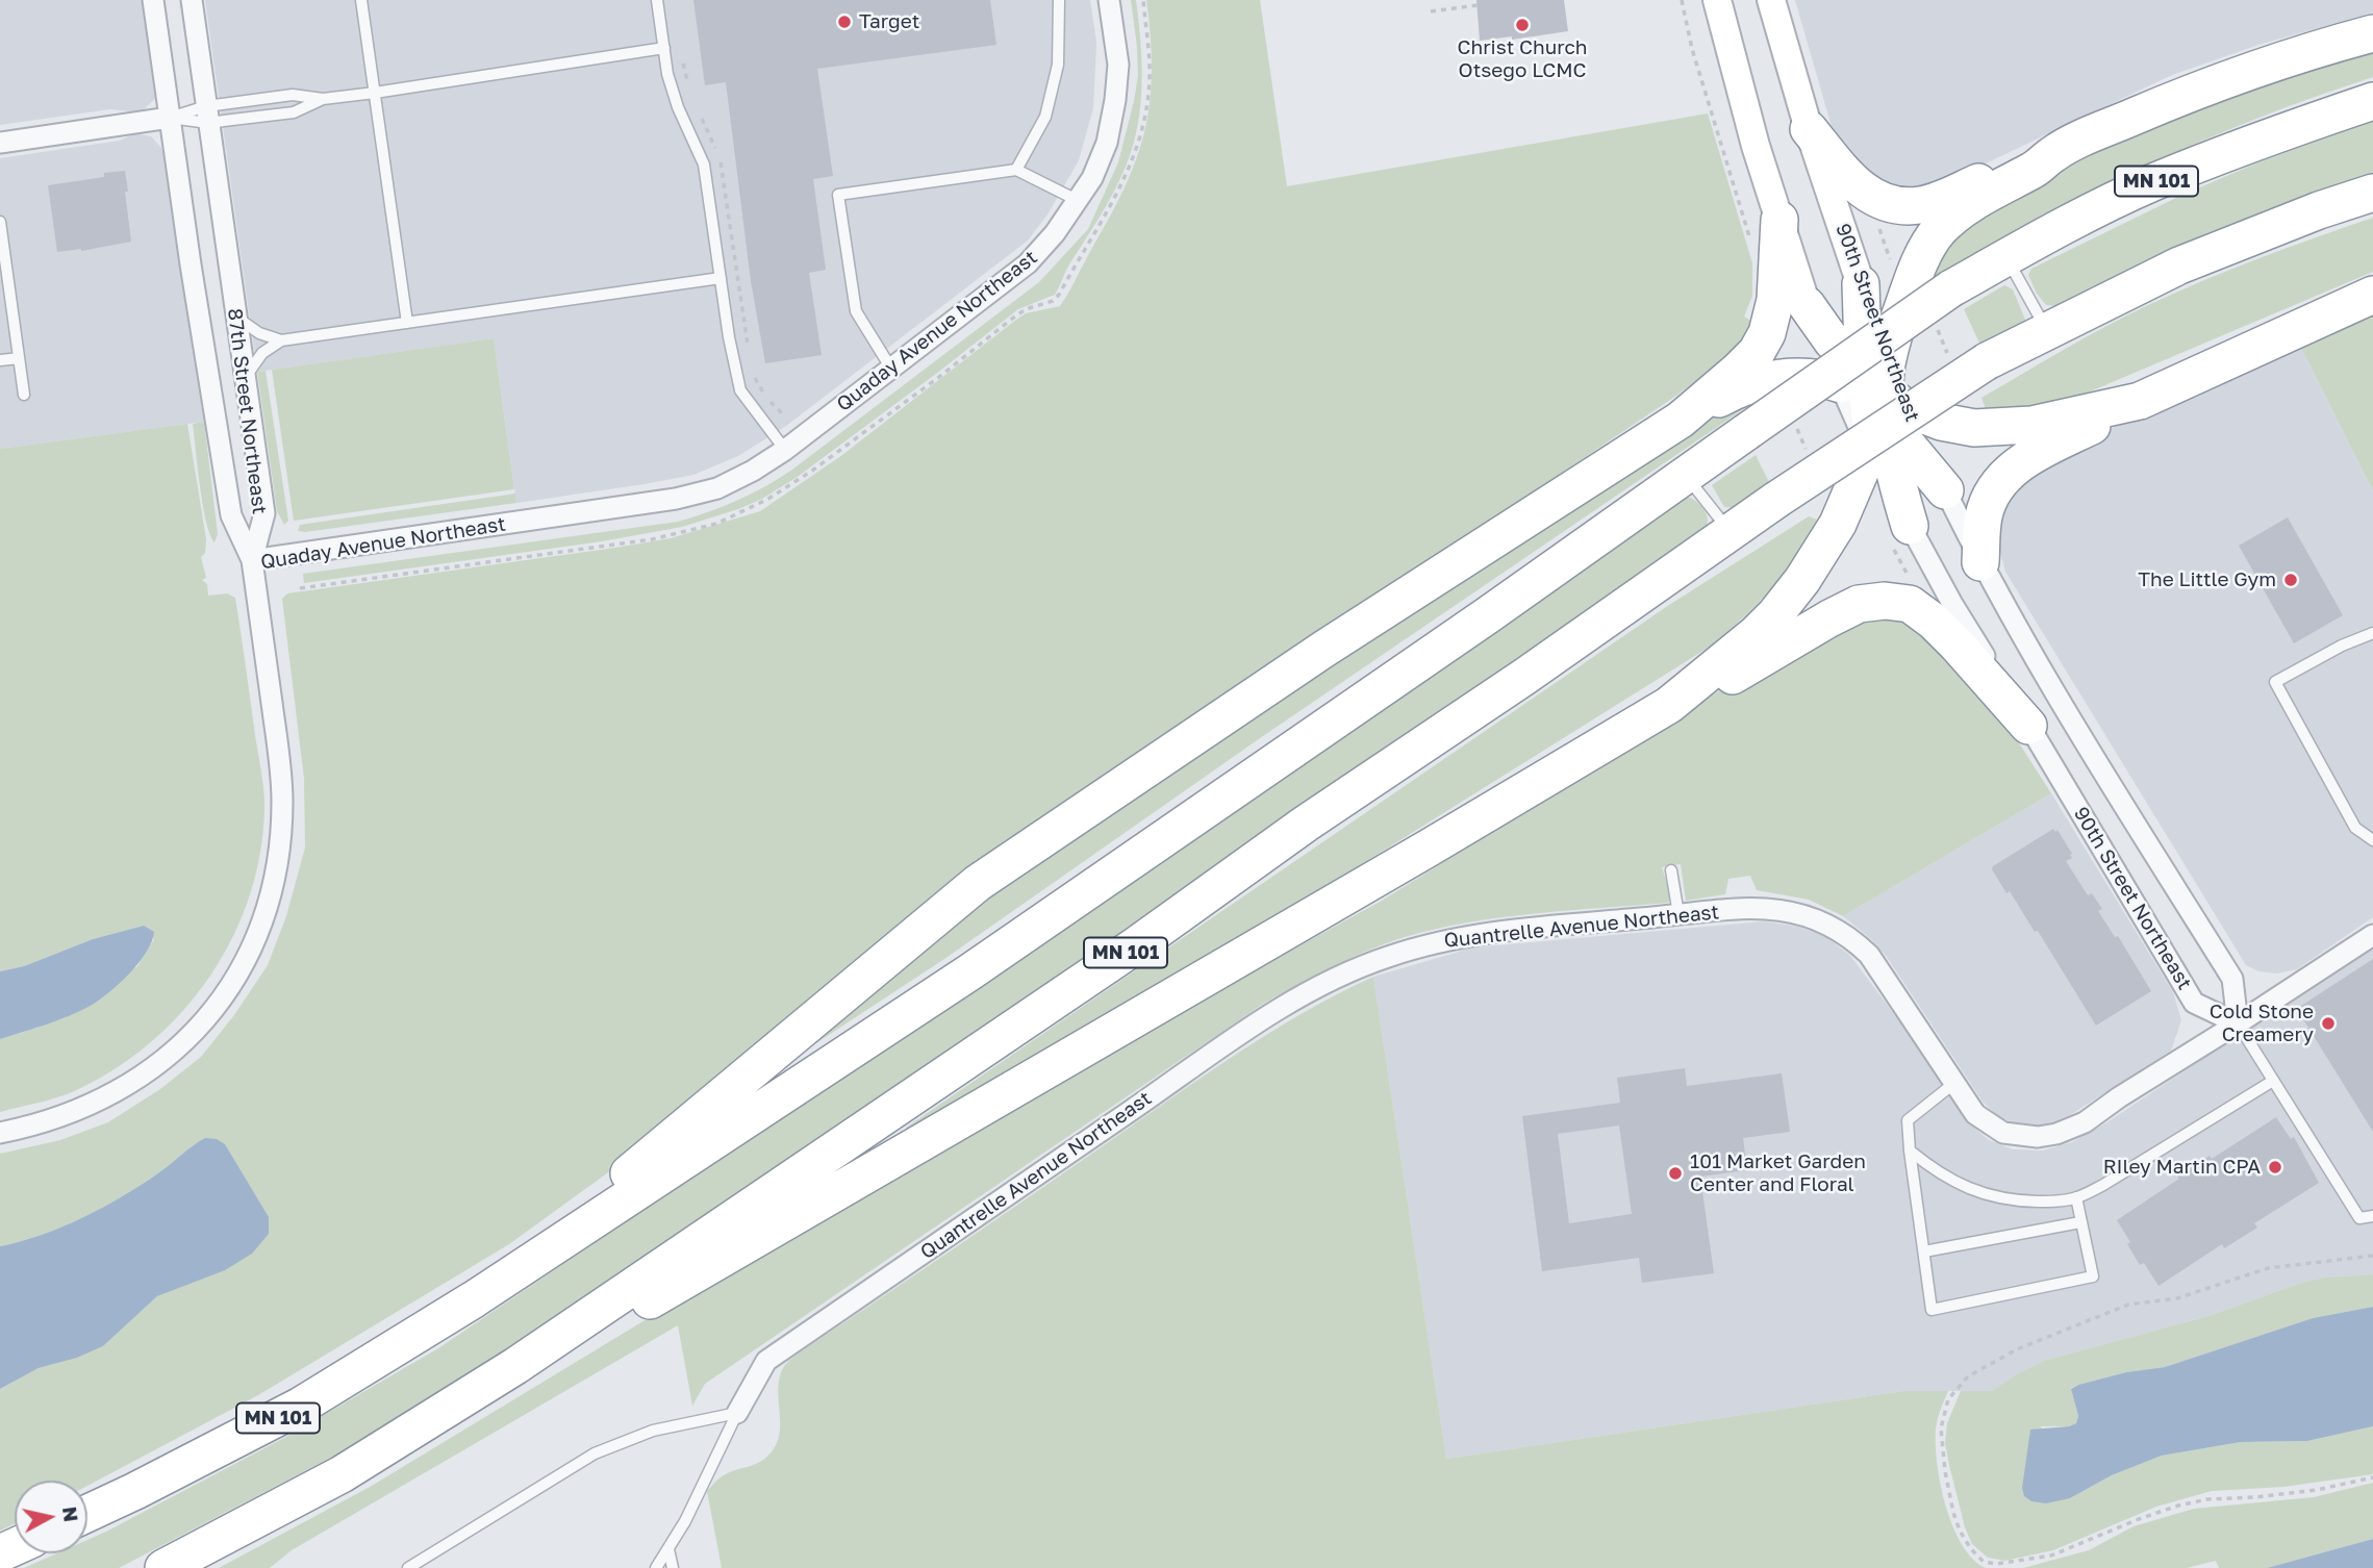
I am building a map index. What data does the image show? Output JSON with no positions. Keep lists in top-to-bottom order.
{
  "streets": {
    "highway": ["MN 101"],
    "main road": ["90th Street Northeast"],
    "street": ["Quaday Avenue Northeast", "87th Street Northeast", "Quantrelle Avenue Northeast"]
  },
  "crossings": [
    ["90th Street Northeast", "Quantrelle Avenue Northeast"],
    ["Quaday Avenue Northeast", "87th Street Northeast"]
  ],
  "places": [
    "Target",
    "Christ Church Otsego LCMC",
    "The Little Gym",
    "Cold Stone Creamery",
    "RIley Martin CPA",
    "101 Market Garden Center and Floral"
  ],
  "north": "right"
}
